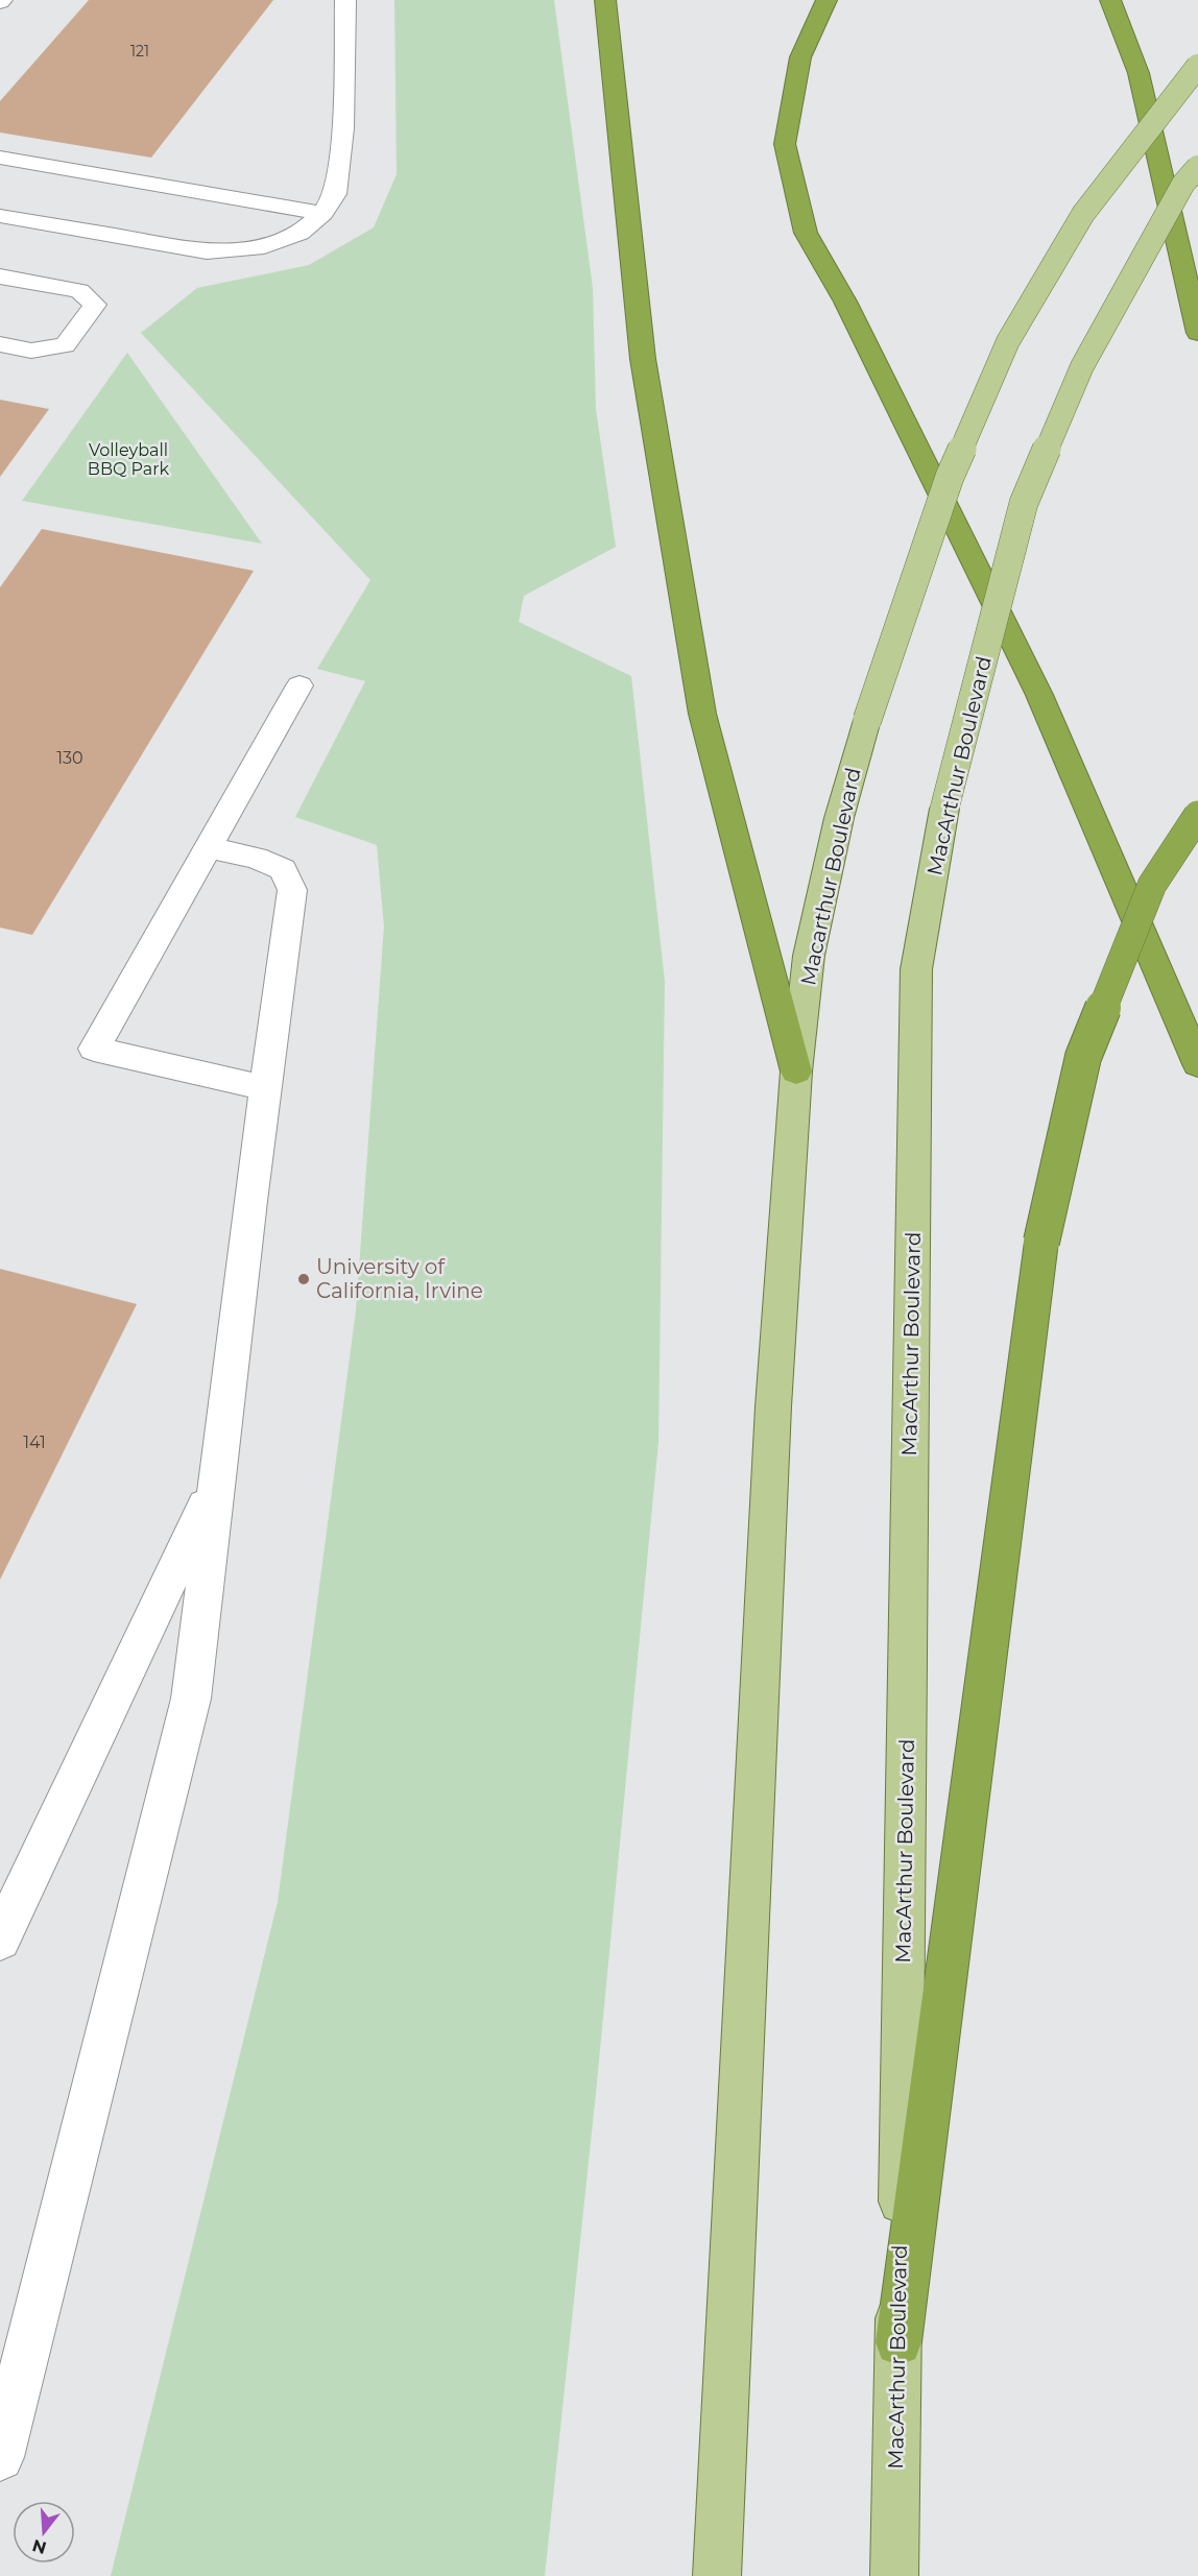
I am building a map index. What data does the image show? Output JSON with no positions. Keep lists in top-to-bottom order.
{
  "streets": {
    "main road": ["MacArthur Boulevard", "Macarthur Boulevard"]
  },
  "parks": ["Volleyball BBQ Park"],
  "places": ["University of California, Irvine"],
  "house_numbers": ["121", "130", "141"],
  "north": "bottom"
}
